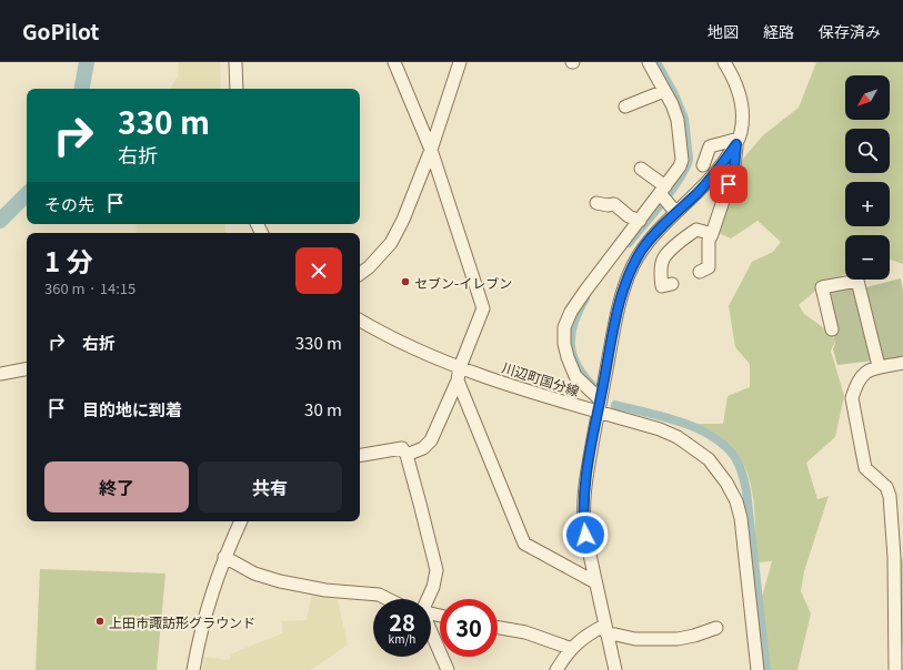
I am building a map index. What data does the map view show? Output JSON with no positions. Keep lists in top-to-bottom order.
{
  "streets": {
    "street": ["川辺町国分線"]
  },
  "places": ["セブン-イレブン", "上田市諏訪形グラウンド"],
  "north": "bottom left",
  "page": {
    "header": "GoPilot",
    "nav": ["地図", "経路", "保存済み"],
    "map_buttons": ["+", "−"],
    "turn": ["330 m", "右折"],
    "then": "その先",
    "heading": ["1 分", "360 m · 14:15"],
    "list": [
      {
        "name": "右折",
        "value": "330 m"
      },
      {
        "name": "目的地に到着",
        "value": "30 m"
      }
    ],
    "buttons": ["終了", "共有"],
    "speed": "28 km/h",
    "limit": "30"
  }
}
